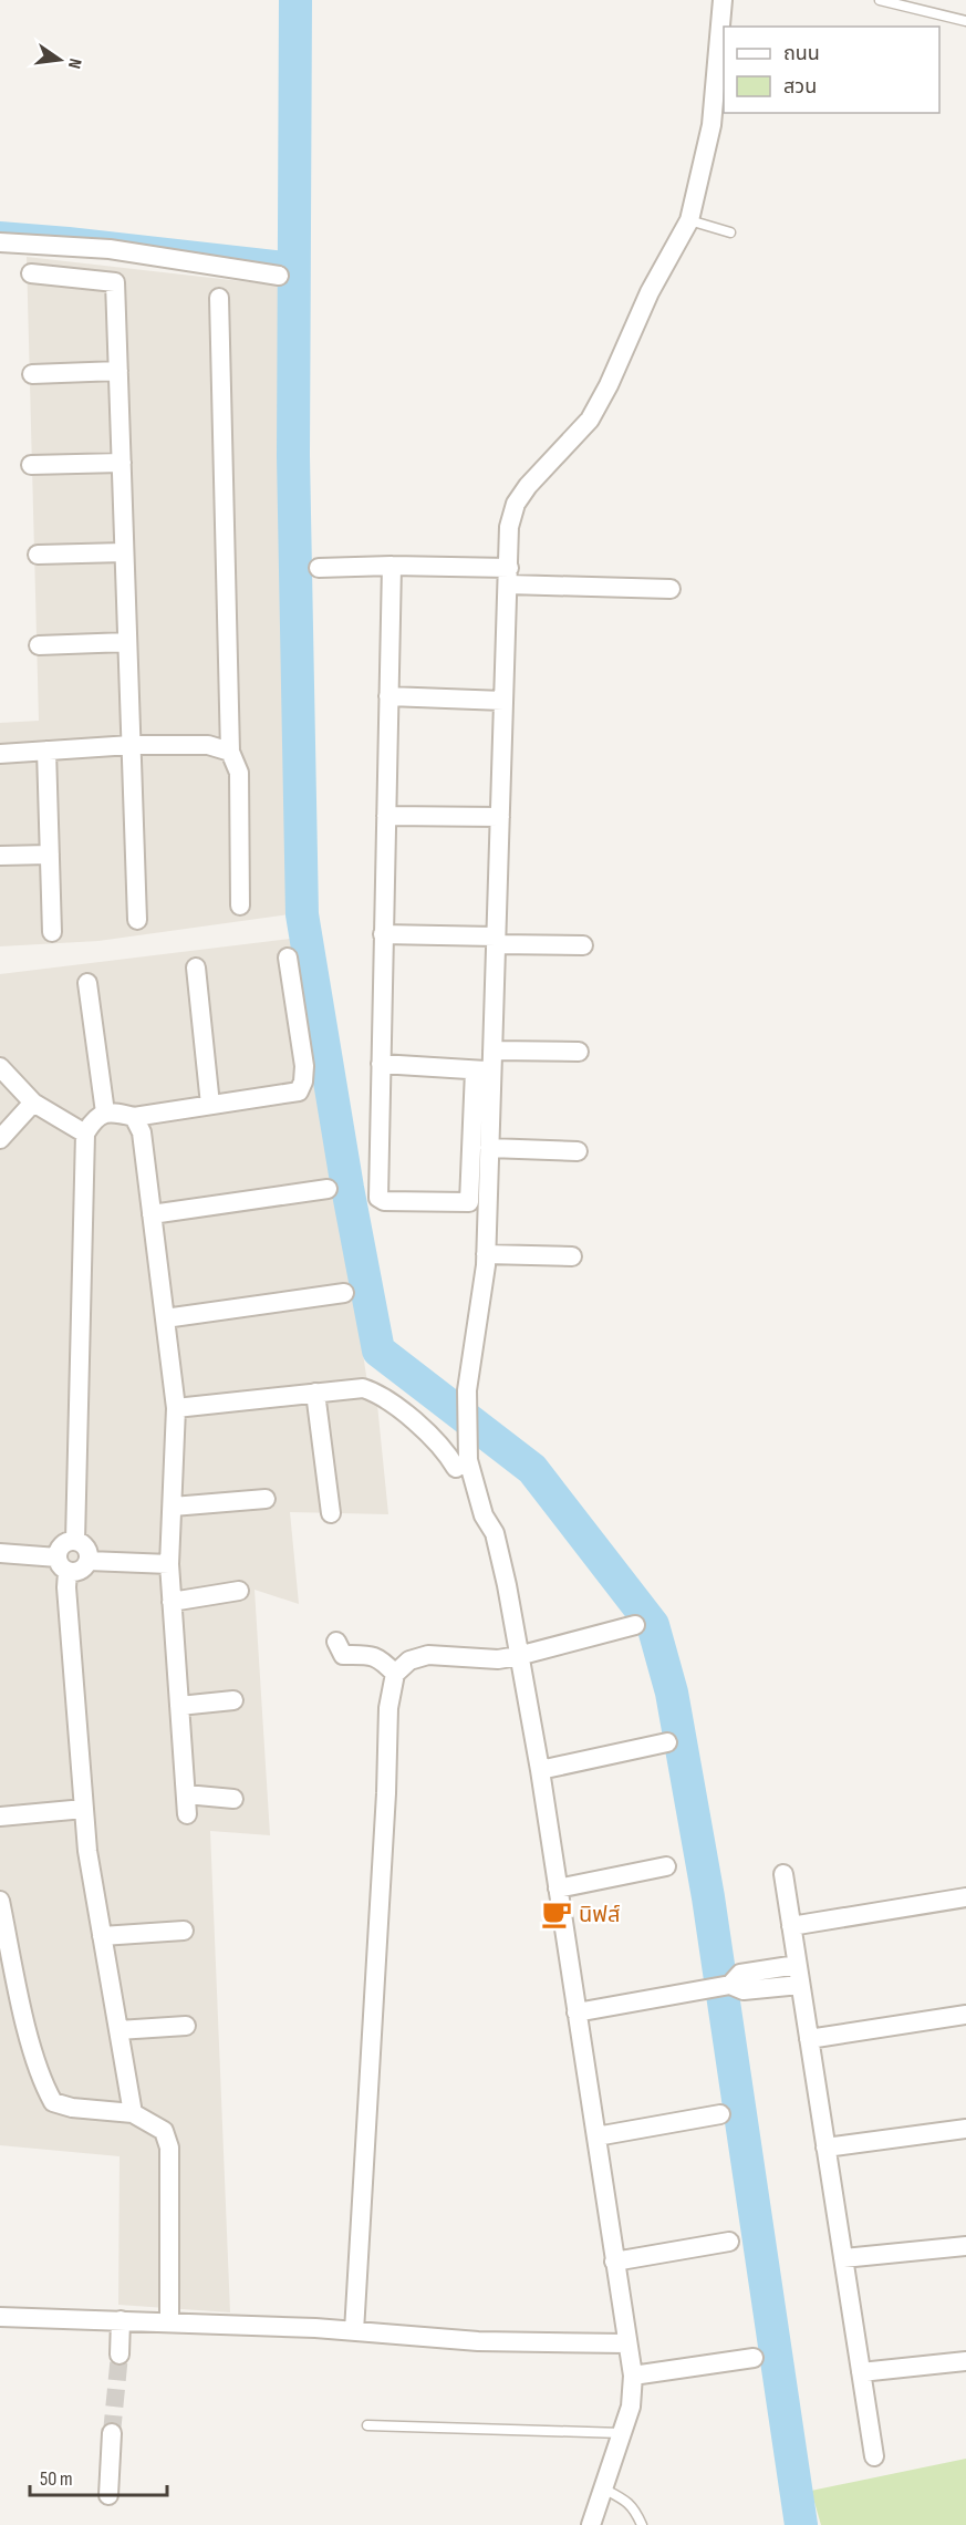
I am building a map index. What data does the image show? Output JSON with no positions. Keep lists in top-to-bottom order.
{
  "places": {
    "cafe": ["นิฟส์"]
  },
  "legend": ["ถนน", "สวน"],
  "scale_bar": "50 m",
  "north": "right"
}
